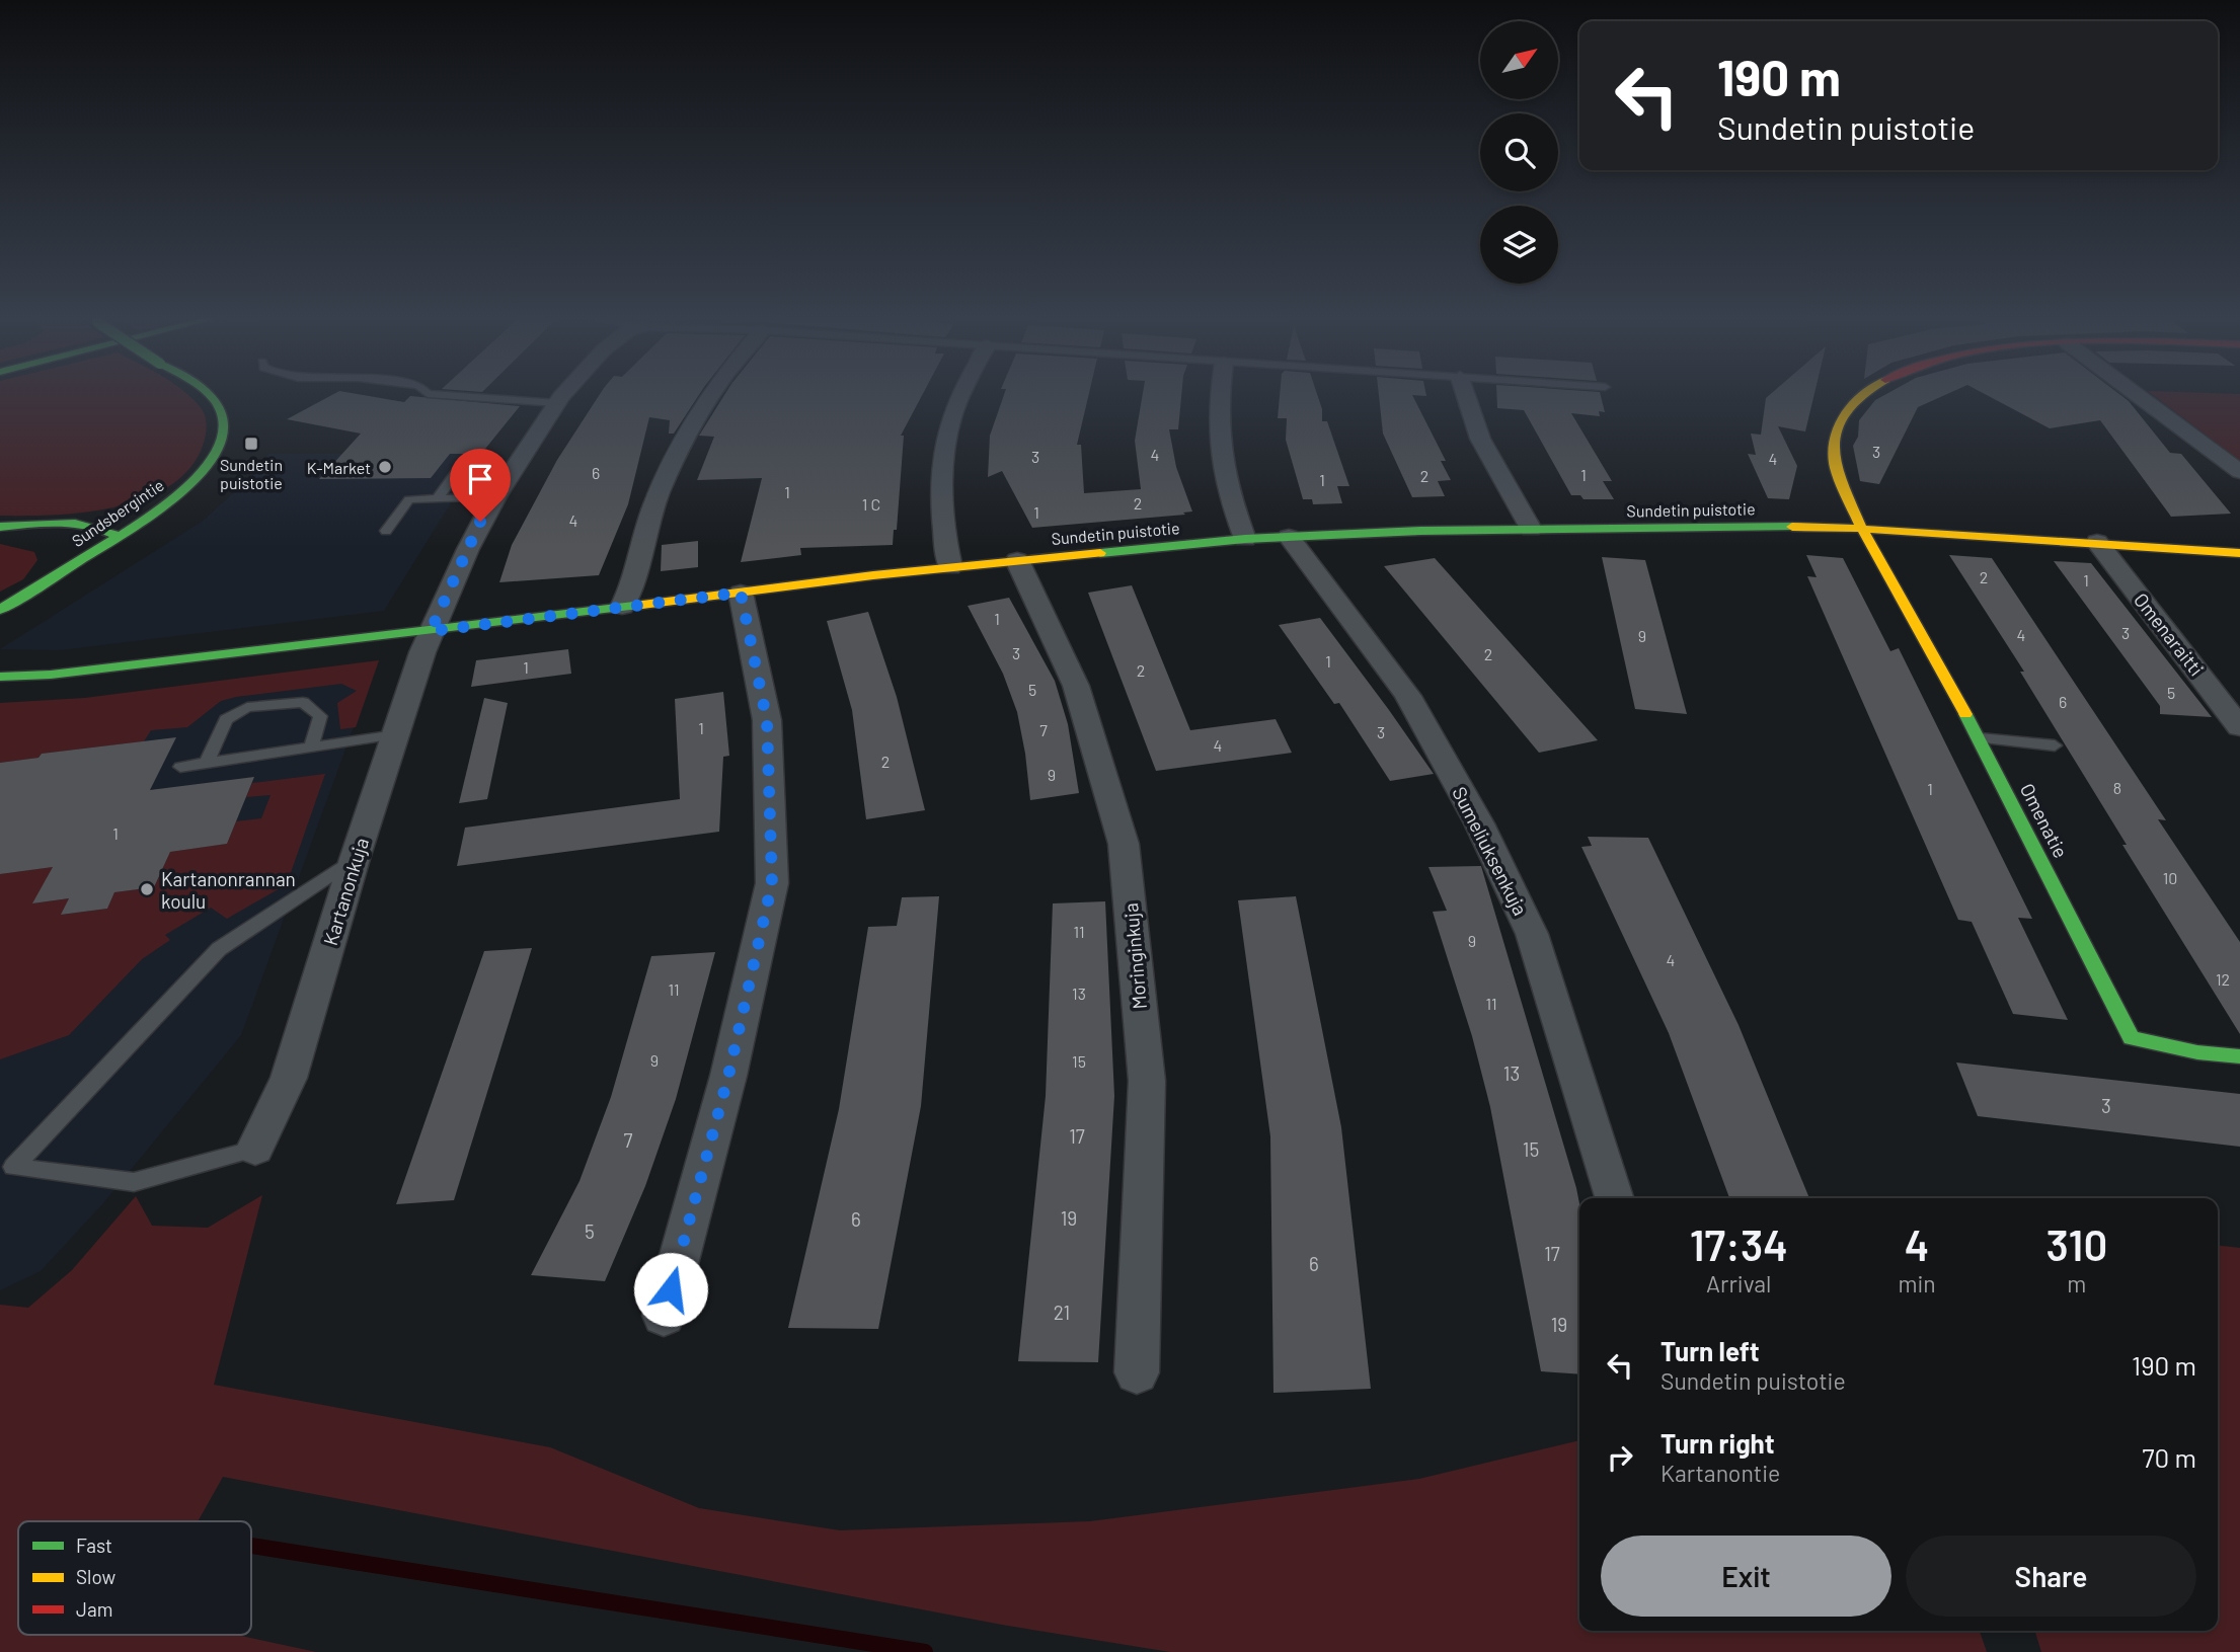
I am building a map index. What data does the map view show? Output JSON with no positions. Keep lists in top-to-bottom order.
{
  "streets": {
    "main road": ["Sundetin puistotie", "Sundsbergintie", "Omenatie"],
    "street": [
      "Omenaraitti",
      "Sumeliuksenkuja",
      "Kartanonkuja",
      "Moringinkuja"
    ]
  },
  "crossings": [
    ["Sundetin puistotie", "Omenaraitti"],
    ["Sundetin puistotie", "Omenatie"],
    ["Sundetin puistotie", "Sumeliuksenkuja"],
    ["Sundetin puistotie", "Kartanonkuja"],
    ["Sundetin puistotie", "Moringinkuja"]
  ],
  "places": {
    "transit": ["Sundetin puistotie"],
    "other": ["K-Market", "Kartanonrannan koulu"]
  },
  "house_numbers": [
    "3",
    "4",
    "3",
    "4",
    "6",
    "1",
    "2",
    "1",
    "1",
    "2",
    "1 C",
    "1",
    "4",
    "2",
    "1",
    "1",
    "3",
    "4",
    "9",
    "3",
    "2",
    "1",
    "1",
    "2",
    "5",
    "5",
    "6",
    "1",
    "7",
    "3",
    "4",
    "2",
    "9",
    "8",
    "1",
    "1",
    "10",
    "11",
    "9",
    "4",
    "12",
    "11",
    "13",
    "11",
    "9",
    "15",
    "13",
    "3",
    "17",
    "7",
    "15",
    "19",
    "6",
    "5",
    "17",
    "6",
    "21",
    "19"
  ],
  "legend": ["Fast", "Slow", "Jam"],
  "north": "top right",
  "page": {
    "turn": ["190 m", "Sundetin puistotie"],
    "eta": [
      "17:34",
      "Arrival",
      "4",
      "min",
      "310",
      "m"
    ],
    "list": [
      {
        "name": "Turn left",
        "note": "Sundetin puistotie",
        "value": "190 m"
      },
      {
        "name": "Turn right",
        "note": "Kartanontie",
        "value": "70 m"
      }
    ],
    "buttons": ["Exit", "Share"]
  }
}
